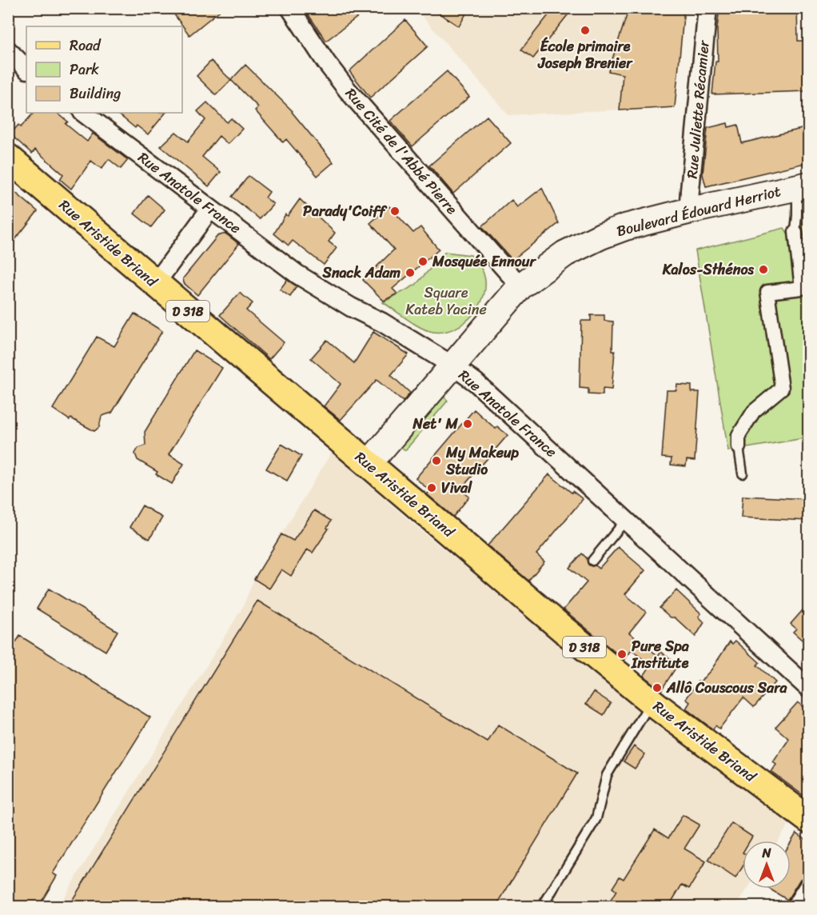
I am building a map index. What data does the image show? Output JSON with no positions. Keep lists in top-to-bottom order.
{
  "streets": {
    "main road": ["Boulevard Édouard Herriot", "Rue Aristide Briand", "D 318"],
    "street": ["Rue Juliette Récamier", "Rue Cité de l'Abbé Pierre", "Rue Anatole France"]
  },
  "crossings": [
    ["Rue Juliette Récamier", "Boulevard Édouard Herriot"],
    ["Rue Cité de l'Abbé Pierre", "Boulevard Édouard Herriot"],
    ["Rue Anatole France", "Boulevard Édouard Herriot"],
    ["Boulevard Édouard Herriot", "Rue Aristide Briand"]
  ],
  "parks": ["Square Kateb Yacine"],
  "places": [
    "École primaire Joseph Brenier",
    "Parady'Coiff",
    "Mosquée Ennour",
    "Kalos-Sthénos",
    "Snack Adam",
    "Net' M",
    "My Makeup Studio",
    "Vival",
    "Pure Spa Institute",
    "Allô Couscous Sara"
  ],
  "legend": ["Road", "Park", "Building"],
  "north": "top"
}
